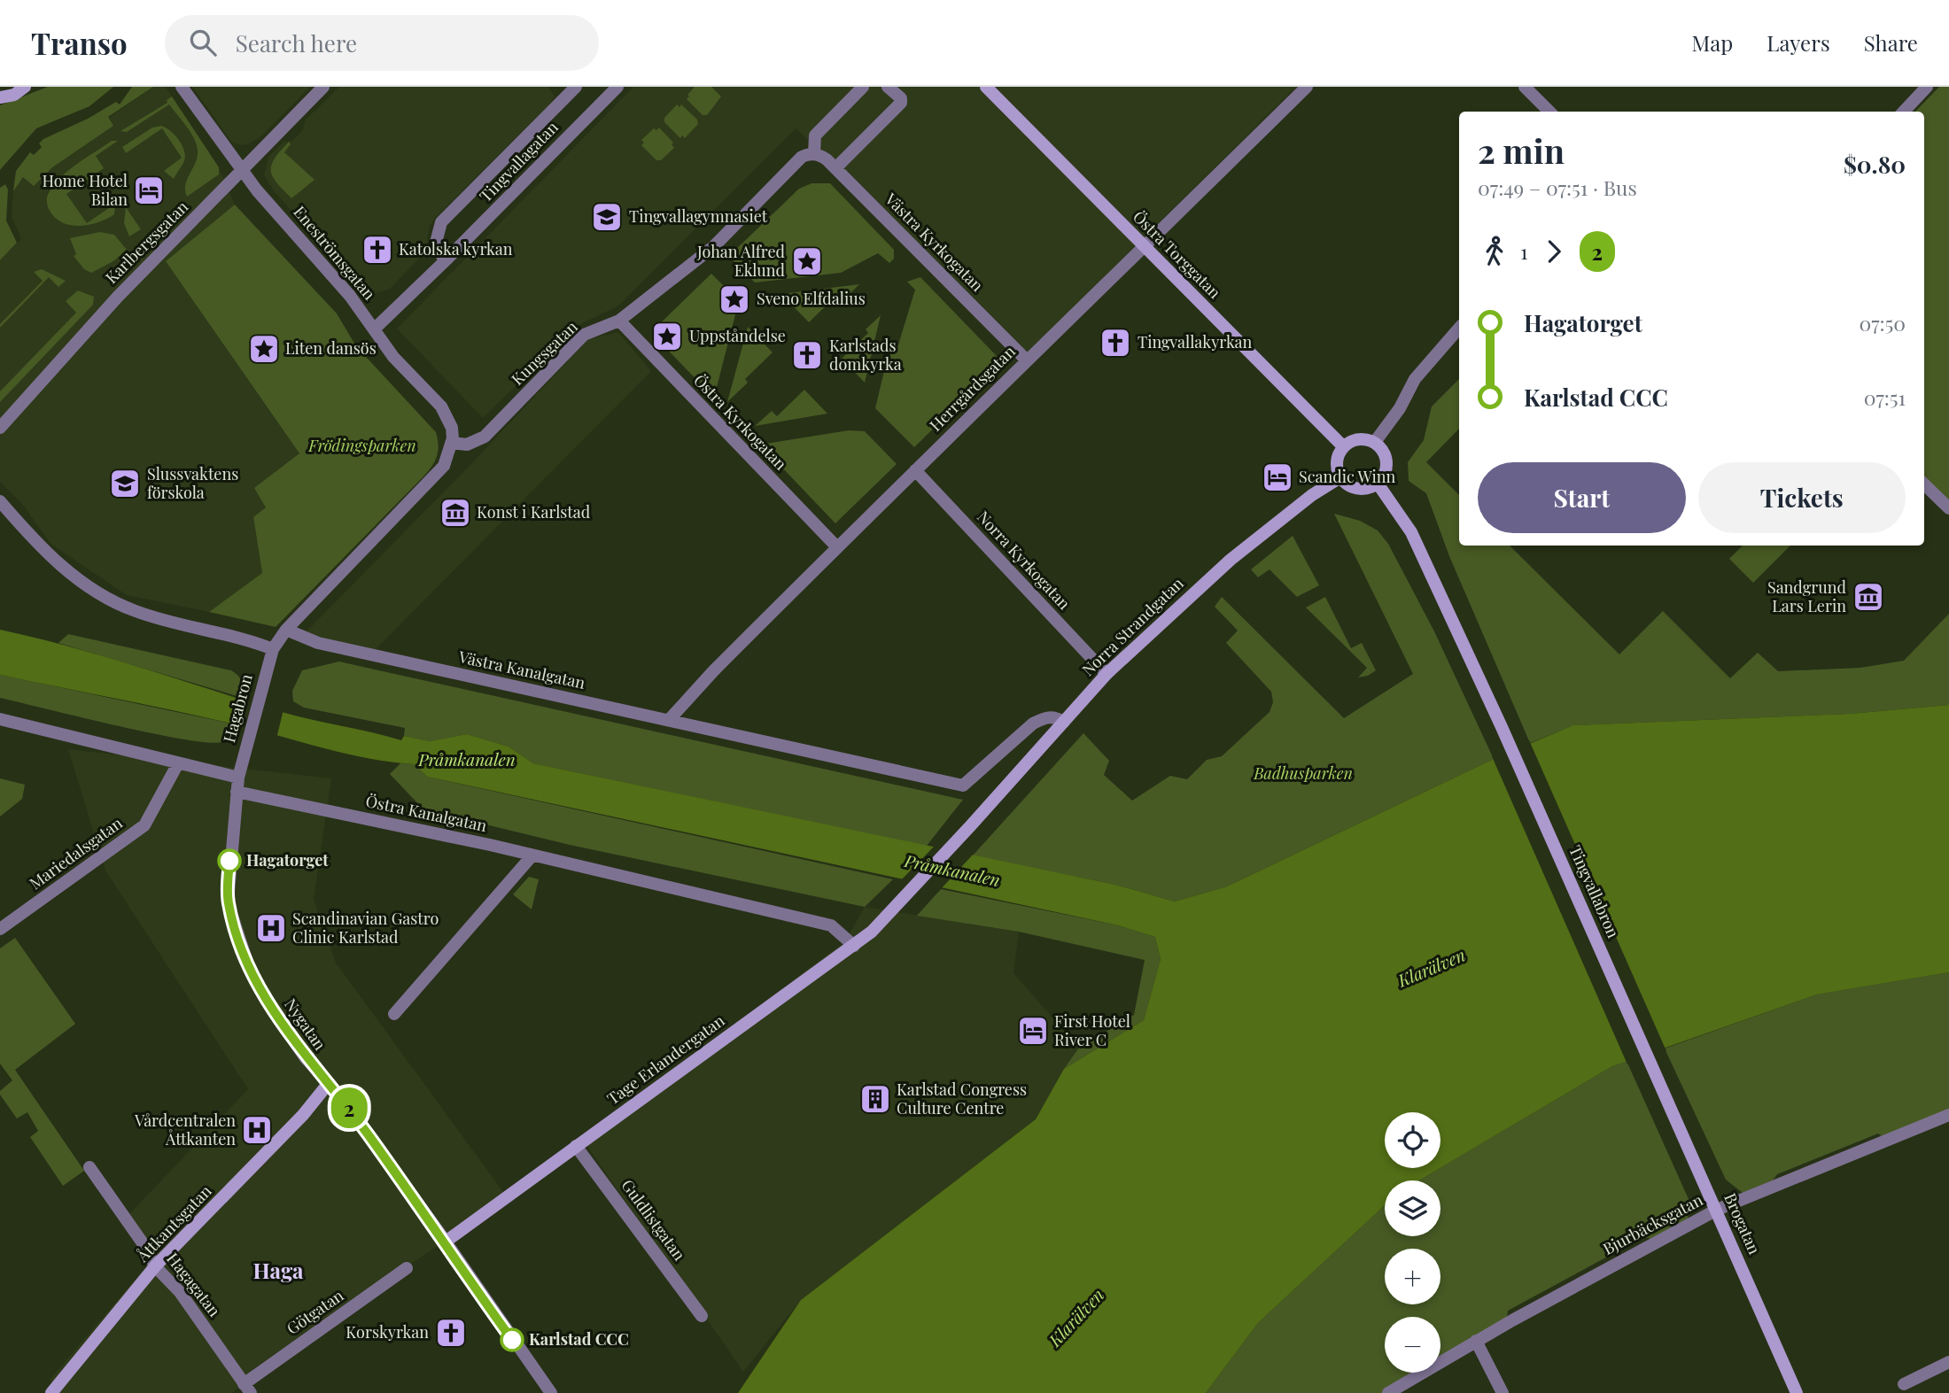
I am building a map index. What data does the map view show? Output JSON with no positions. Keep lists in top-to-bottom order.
{
  "streets": {
    "street": [
      "Tingvallagatan",
      "Karlbergsgatan",
      "Västra Kyrkogatan",
      "Eneströmsgatan",
      "Östra Torggatan",
      "Kungsgatan",
      "Herrgårdsgatan",
      "Östra Kyrkogatan",
      "Norra Kyrkogatan",
      "Norra Strandgatan",
      "Västra Kanalgatan",
      "Hagabron",
      "Östra Kanalgatan",
      "Mariedalsgatan",
      "Tingvallabron",
      "Nygatan",
      "Tage Erlandergatan",
      "Guldlistgatan",
      "Åttkantsgatan",
      "Brogatan",
      "Bjurbäcksgatan",
      "Hagagatan",
      "Götgatan"
    ]
  },
  "crossings": [
    ["Tingvallagatan", "Eneströmsgatan"],
    ["Karlbergsgatan", "Eneströmsgatan"],
    ["Västra Kyrkogatan", "Kungsgatan"],
    ["Västra Kyrkogatan", "Herrgårdsgatan"],
    ["Eneströmsgatan", "Kungsgatan"],
    ["Östra Torggatan", "Herrgårdsgatan"],
    ["Östra Torggatan", "Norra Strandgatan"],
    ["Östra Torggatan", "Tingvallabron"],
    ["Kungsgatan", "Östra Kyrkogatan"],
    ["Herrgårdsgatan", "Östra Kyrkogatan"],
    ["Herrgårdsgatan", "Norra Kyrkogatan"],
    ["Herrgårdsgatan", "Västra Kanalgatan"],
    ["Norra Kyrkogatan", "Norra Strandgatan"],
    ["Norra Strandgatan", "Västra Kanalgatan"],
    ["Norra Strandgatan", "Tingvallabron"],
    ["Norra Strandgatan", "Tage Erlandergatan"],
    ["Östra Kanalgatan", "Nygatan"],
    ["Östra Kanalgatan", "Tage Erlandergatan"],
    ["Tingvallabron", "Brogatan"],
    ["Nygatan", "Tage Erlandergatan"],
    ["Nygatan", "Åttkantsgatan"],
    ["Tage Erlandergatan", "Guldlistgatan"],
    ["Åttkantsgatan", "Hagagatan"],
    ["Brogatan", "Bjurbäcksgatan"],
    ["Hagagatan", "Götgatan"]
  ],
  "districts": ["Haga"],
  "water": ["Pråmkanalen", "Klarälven"],
  "parks": ["Frödingsparken", "Badhusparken"],
  "places": {
    "hotel": ["Home Hotel Bilan", "Scandic Winn", "First Hotel River C"],
    "school or university": ["Tingvallagymnasiet", "Slussvaktens förskola"],
    "church": [
      "Katolska kyrkan",
      "Tingvallakyrkan",
      "Karlstads domkyrka",
      "Korskyrkan"
    ],
    "place": [
      "Johan Alfred Eklund",
      "Sveno Elfdalius",
      "Uppståndelse",
      "Liten dansös"
    ],
    "museum": ["Konst i Karlstad", "Sandgrund Lars Lerin"],
    "other": ["Hagatorget", "Karlstad CCC"],
    "hospital": ["Scandinavian Gastro Clinic Karlstad", "Vårdcentralen Åttkanten"],
    "building": ["Karlstad Congress Culture Centre"]
  },
  "lines": ["bus line 2"],
  "page": {
    "header": "Transo",
    "search": "Search here",
    "nav": ["Map", "Layers", "Share"],
    "on_map": "2",
    "heading": ["2 min", "07:49 – 07:51 · Bus", "$0.80"],
    "legs": ["1", "2"],
    "list": [
      {
        "name": "Hagatorget",
        "value": "07:50"
      },
      {
        "name": "Karlstad CCC",
        "value": "07:51"
      }
    ],
    "buttons": ["Start", "Tickets"],
    "map_buttons": ["+", "−"]
  }
}
